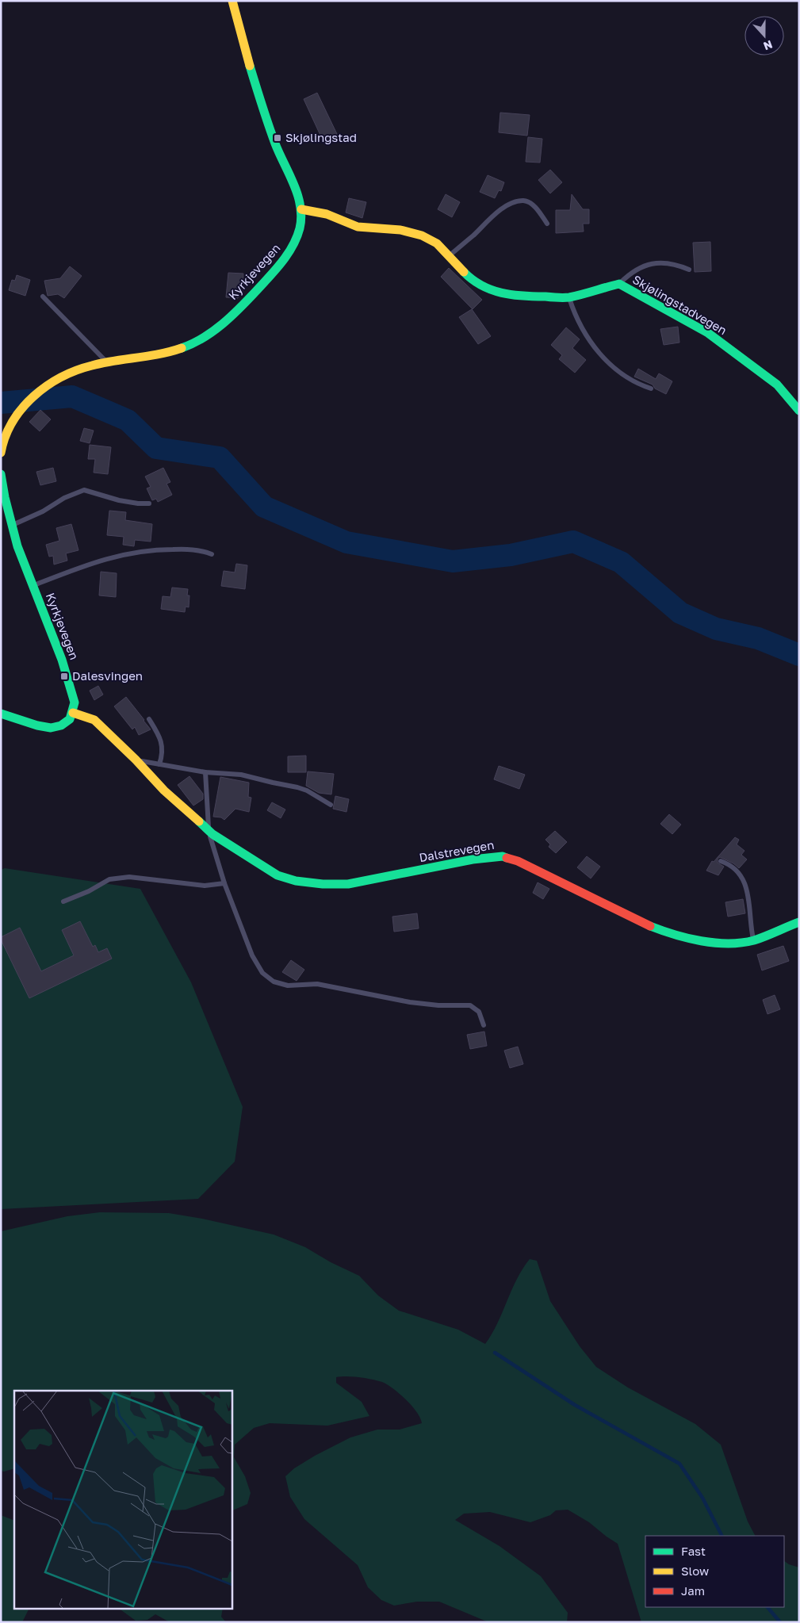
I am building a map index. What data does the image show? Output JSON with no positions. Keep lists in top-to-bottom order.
{
  "streets": {
    "street": ["Kyrkjevegen", "Skjølingstadvegen", "Dalstrevegen"]
  },
  "crossings": [
    ["Kyrkjevegen", "Skjølingstadvegen"],
    ["Kyrkjevegen", "Dalstrevegen"]
  ],
  "places": {
    "transit": ["Skjølingstad", "Dalesvingen"]
  },
  "legend": ["Fast", "Slow", "Jam"],
  "north": "bottom"
}
